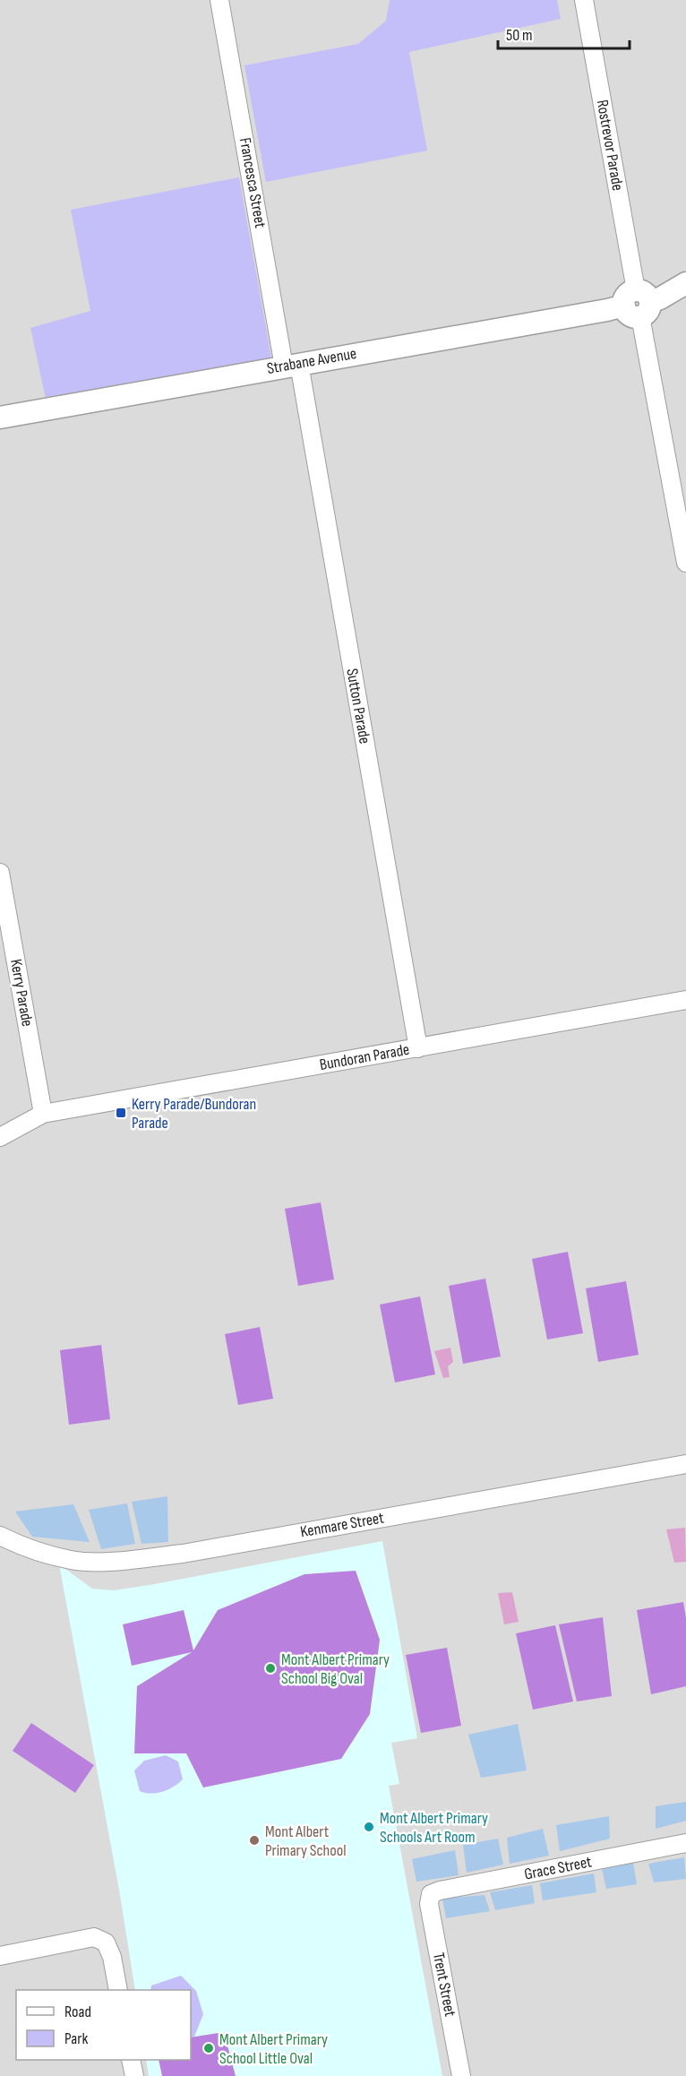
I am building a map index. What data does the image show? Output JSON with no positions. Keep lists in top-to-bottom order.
{
  "streets": {
    "street": [
      "Rostrevor Parade",
      "Francesca Street",
      "Strabane Avenue",
      "Sutton Parade",
      "Kerry Parade",
      "Bundoran Parade",
      "Kenmare Street",
      "Grace Street",
      "Trent Street"
    ]
  },
  "crossings": [
    ["Rostrevor Parade", "Strabane Avenue"],
    ["Francesca Street", "Strabane Avenue"],
    ["Francesca Street", "Sutton Parade"],
    ["Strabane Avenue", "Sutton Parade"],
    ["Sutton Parade", "Bundoran Parade"],
    ["Kerry Parade", "Bundoran Parade"],
    ["Grace Street", "Trent Street"]
  ],
  "places": {
    "transit": ["Kerry Parade/Bundoran Parade"],
    "other": [
      "Mont Albert Primary School Big Oval",
      "Mont Albert Primary Schools Art Room",
      "Mont Albert Primary School",
      "Mont Albert Primary School Little Oval"
    ]
  },
  "legend": ["Road", "Park"],
  "scale_bar": "50 m"
}
